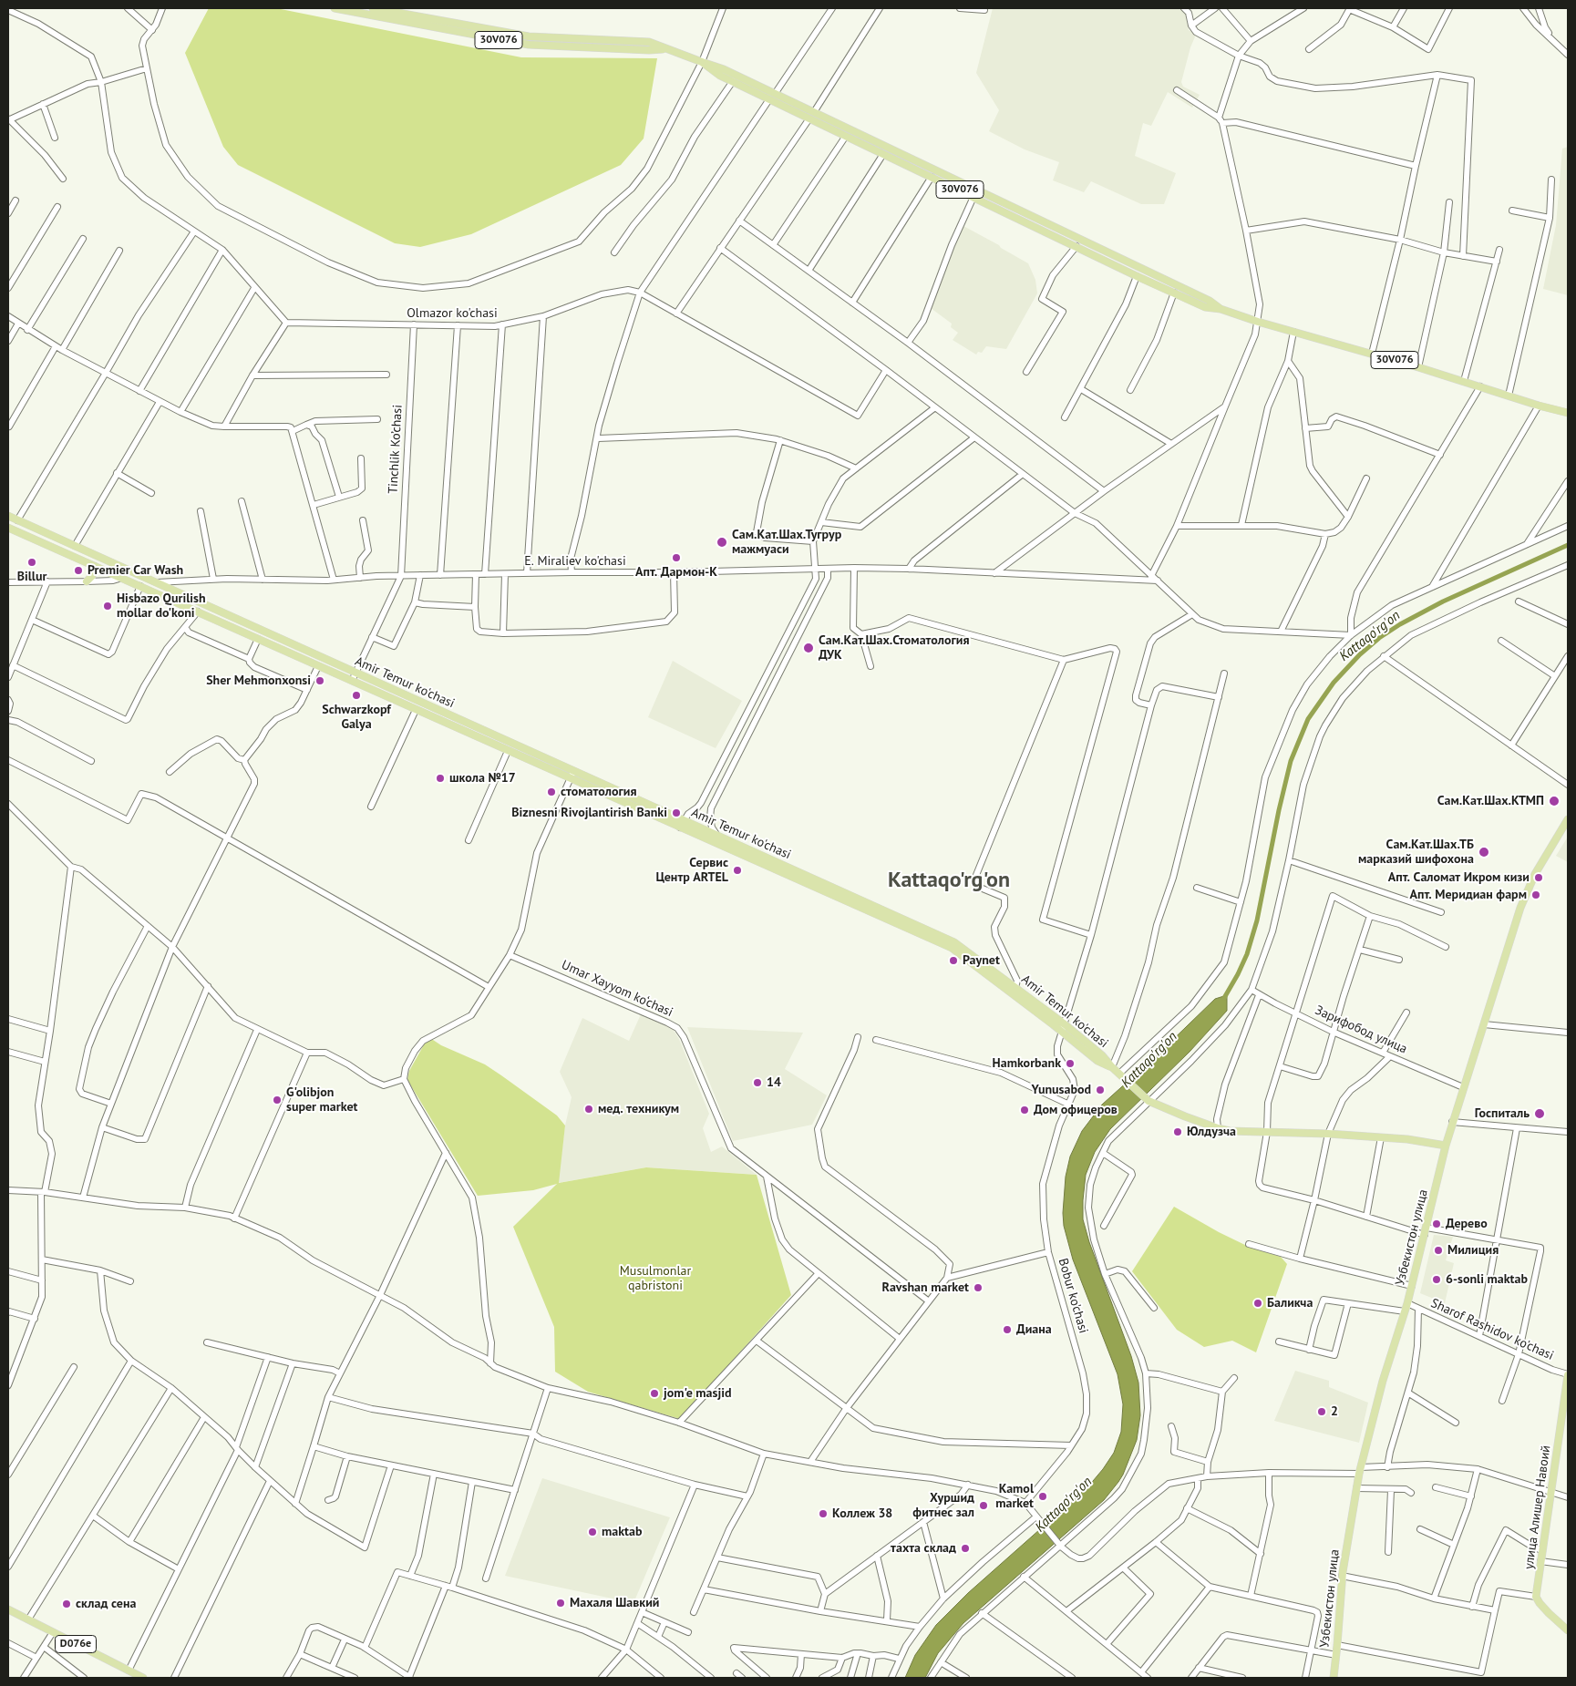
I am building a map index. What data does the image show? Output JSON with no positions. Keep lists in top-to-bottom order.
{
  "streets": {
    "main road": [
      "30V076",
      "Amir Temur ko'chasi",
      "Узбекистон улица",
      "улица Алишер Навоий",
      "D076e"
    ],
    "street": [
      "Olmazor ko'chasi",
      "Tinchlik Ko’chasi",
      "E. Miraliev ko'chasi",
      "Umar Xayyom ko‘chasi",
      "Зарифобод улица",
      "Bobur ko'chasi",
      "Sharof Rashidov ko'chasi"
    ]
  },
  "crossings": [
    ["Olmazor ko'chasi", "Tinchlik Ko’chasi"],
    ["Tinchlik Ko’chasi", "E. Miraliev ko'chasi"],
    ["E. Miraliev ko'chasi", "Amir Temur ko'chasi"],
    ["Amir Temur ko'chasi", "Bobur ko'chasi"],
    ["Зарифобод улица", "Узбекистон улица"],
    ["Узбекистон улица", "Sharof Rashidov ko'chasi"],
    ["Sharof Rashidov ko'chasi", "улица Алишер Навоий"]
  ],
  "districts": ["Kattaqo'rg'on"],
  "water": ["Kattaqo'rg'on"],
  "parks": ["Musulmonlar qabristoni"],
  "places": [
    "Сам.Кат.Шах.Тугрур мажмуаси",
    "Апт. Дармон-К",
    "Billur",
    "Premier Car Wash",
    "Hisbazo Qurilish mollar do'koni",
    "Сам.Кат.Шах.Стоматология ДУК",
    "Sher Mehmonxonsi",
    "Schwarzkopf Galya",
    "школа №17",
    "стоматология",
    "Сам.Кат.Шах.КТМП",
    "Biznesni Rivojlantirish Banki",
    "Сам.Кат.Шах.ТБ марказий шифохона",
    "Сервис Центр ARTEL",
    "Апт. Саломат Икром кизи",
    "Апт. Меридиан фарм",
    "Paynet",
    "Hamkorbank",
    "14",
    "Yunusabod",
    "G'olibjon super market",
    "мед. техникум",
    "Дом офицеров",
    "Госпиталь",
    "Юлдузча",
    "Дерево",
    "Милиция",
    "6-sonli maktab",
    "Ravshan market",
    "Баликча",
    "Диана",
    "jom'e masjid",
    "2",
    "Kamol market",
    "Хуршид фитнес зал",
    "Коллеж 38",
    "maktab",
    "тахта склад",
    "Махаля Шавкий",
    "склад сена"
  ]
}
